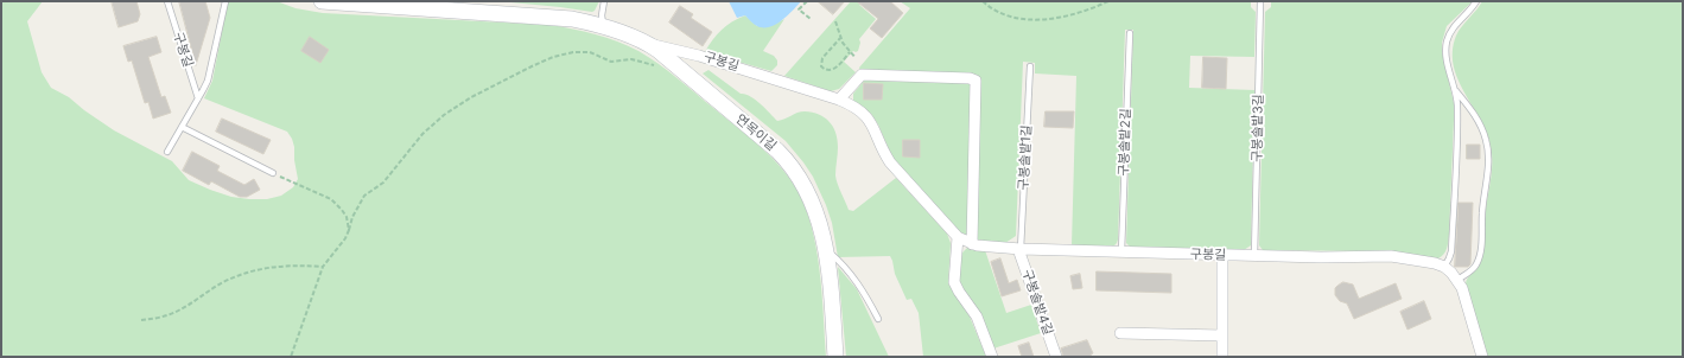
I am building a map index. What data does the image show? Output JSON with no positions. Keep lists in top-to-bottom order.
{
  "streets": {
    "street": ["구봉길", "연목이길", "구봉솔밭4길"],
    "lane": ["구봉솔밭3길", "구봉솔밭2길", "구봉솔밭1길"]
  },
  "crossings": [
    ["구봉길", "구봉솔밭3길"],
    ["구봉길", "연목이길"],
    ["구봉길", "구봉솔밭2길"],
    ["구봉길", "구봉솔밭1길"],
    ["구봉길", "구봉솔밭4길"],
    ["구봉솔밭1길", "구봉솔밭4길"]
  ]
}
